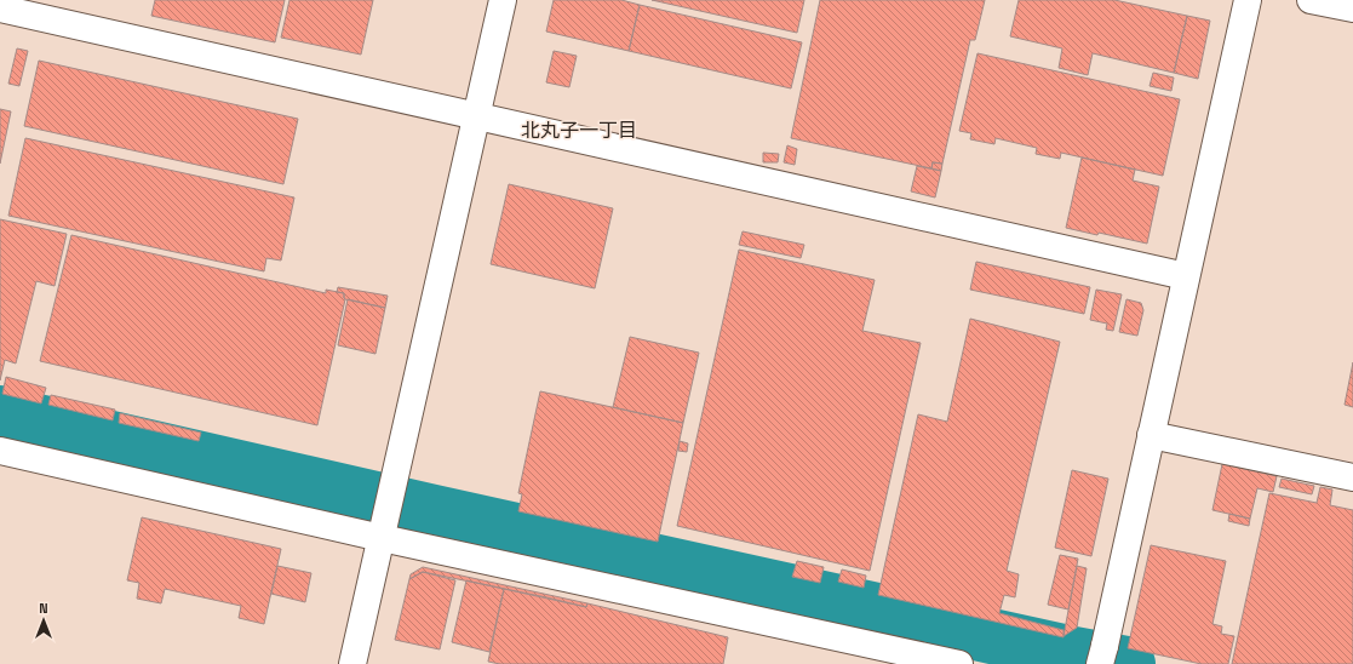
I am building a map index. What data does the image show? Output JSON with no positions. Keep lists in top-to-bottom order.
{
  "districts": ["北丸子一丁目"],
  "north": "top"
}
